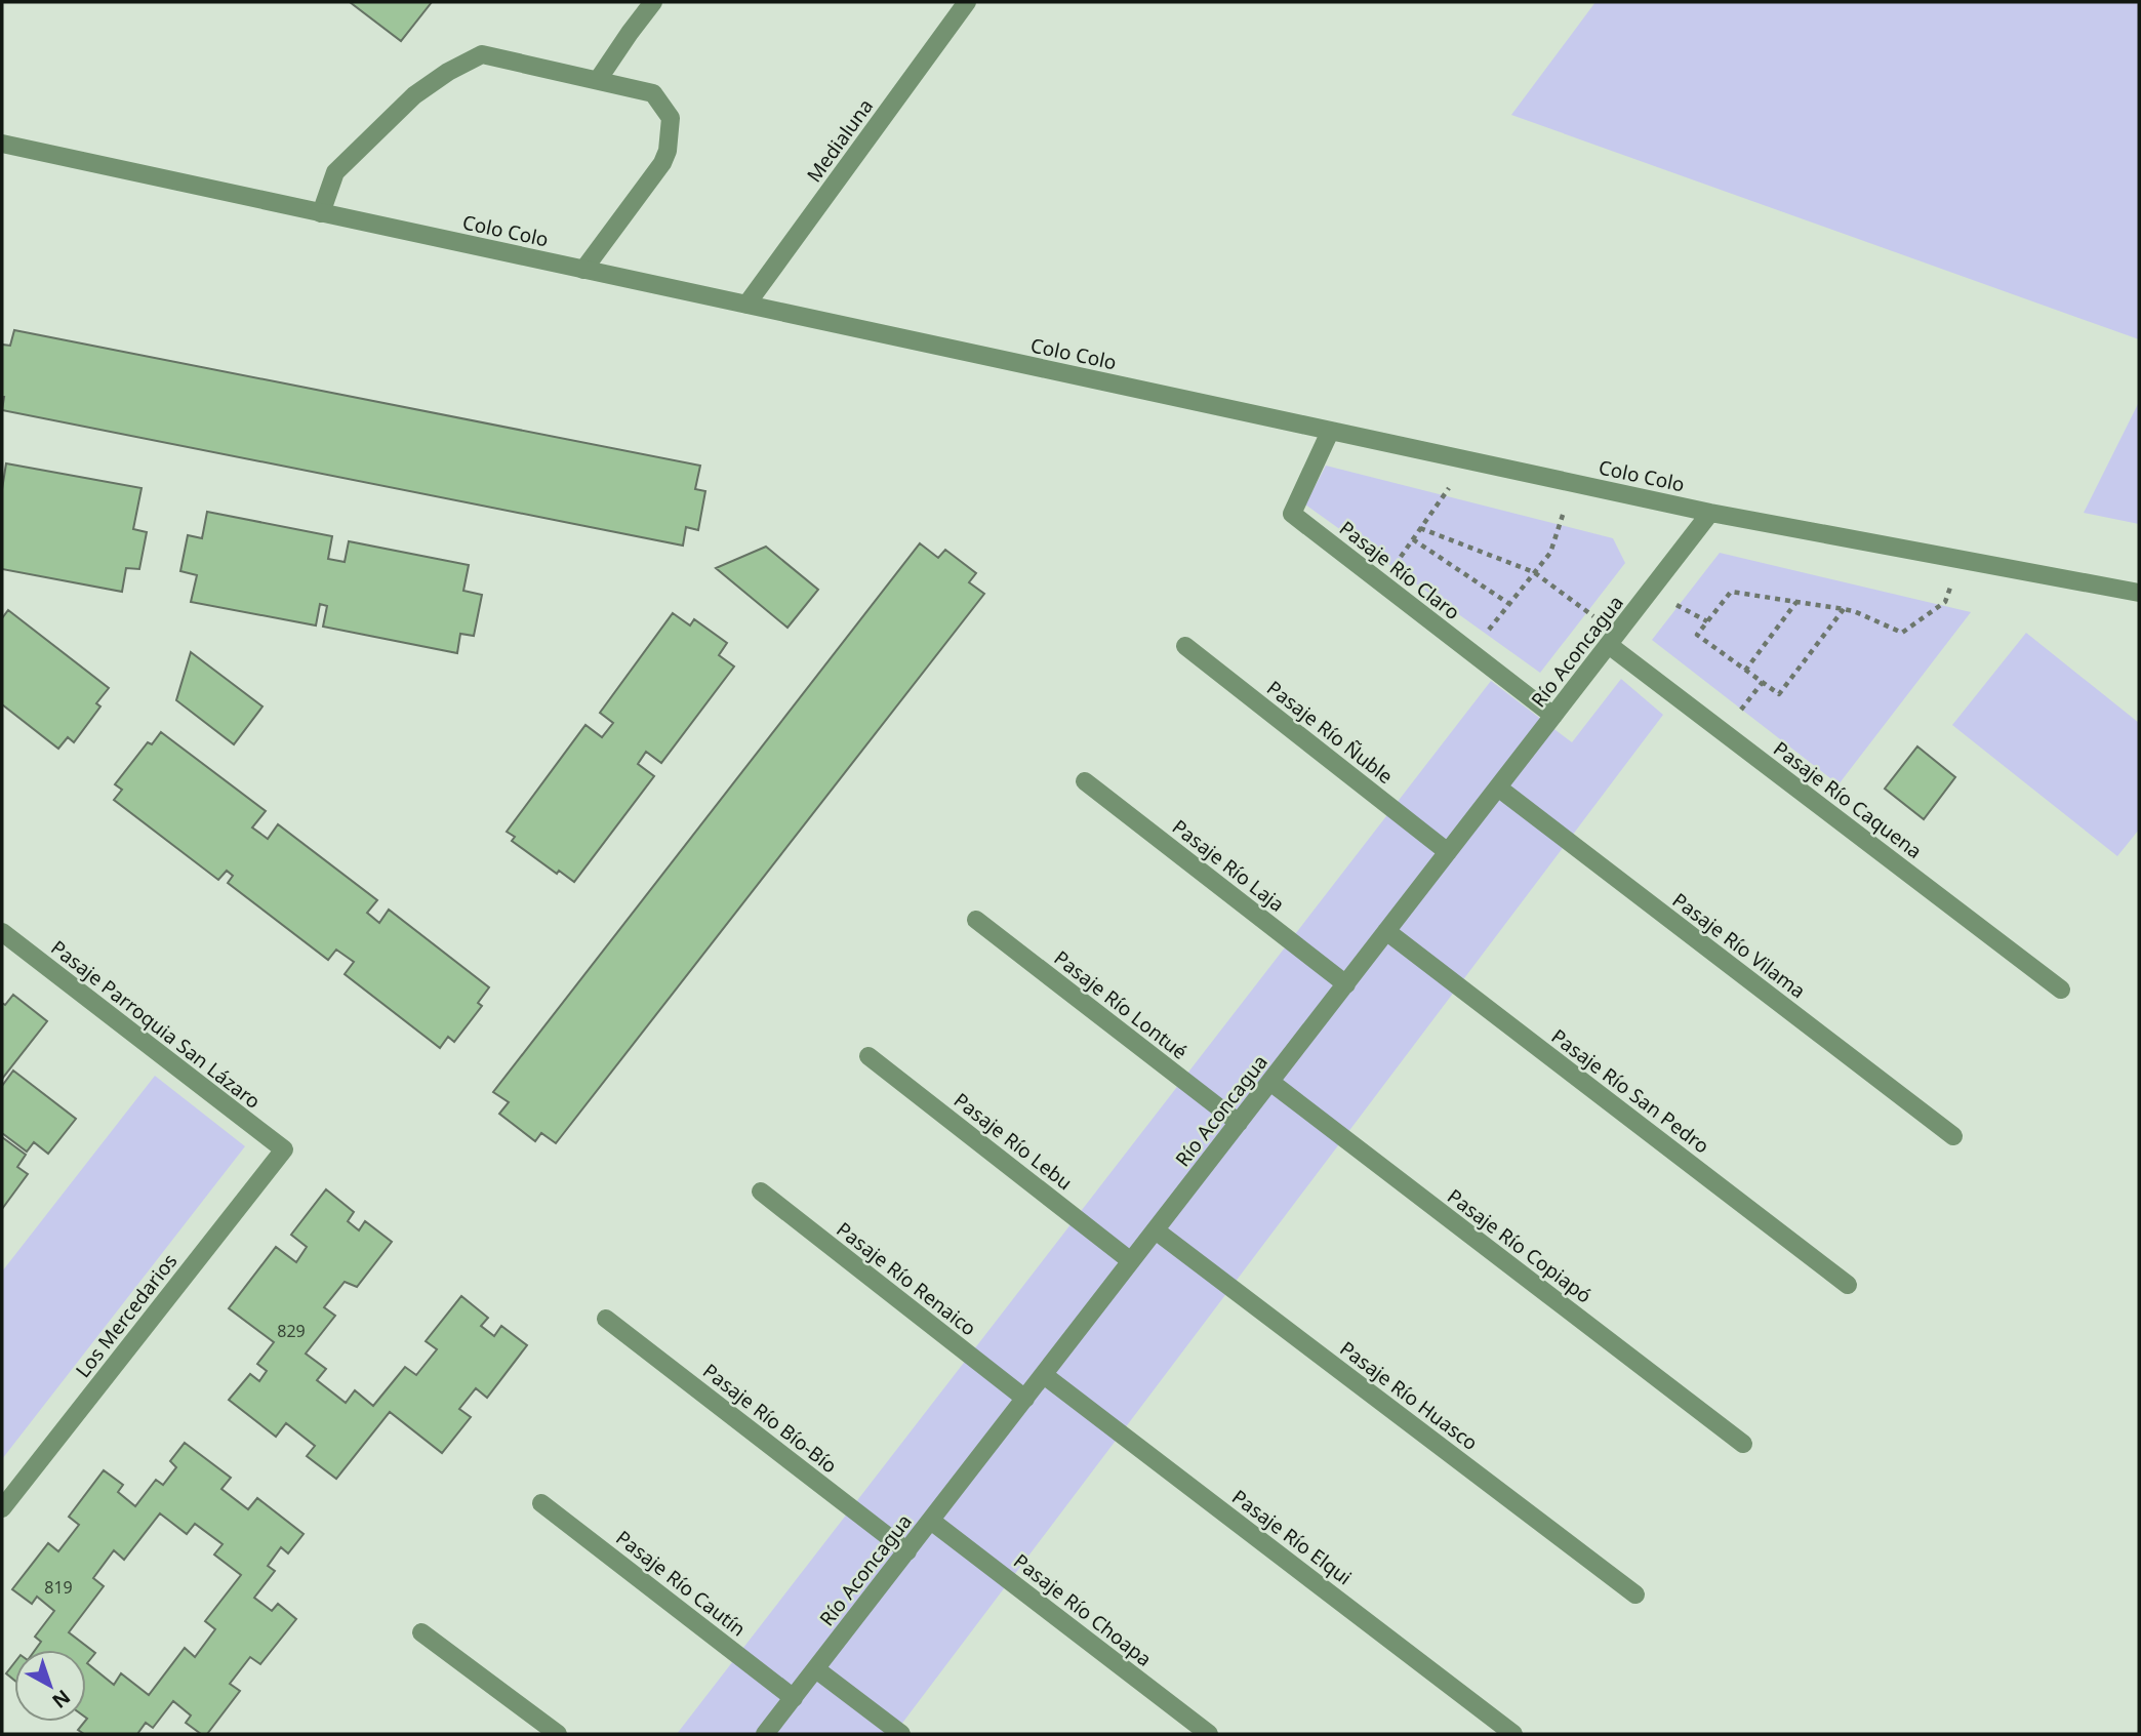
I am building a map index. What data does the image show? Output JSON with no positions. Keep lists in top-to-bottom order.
{
  "streets": {
    "street": [
      "Medialuna",
      "Colo Colo",
      "Pasaje Río Claro",
      "Río Aconcagua",
      "Pasaje Río Ñuble",
      "Pasaje Río Caquena",
      "Pasaje Río Laja",
      "Pasaje Río Vilama",
      "Pasaje Río Lontué",
      "Pasaje Parroquia San Lázaro",
      "Pasaje Río San Pedro",
      "Pasaje Río Lebu",
      "Pasaje Río Copiapó",
      "Pasaje Río Renaico",
      "Los Mercedarios",
      "Pasaje Río Huasco",
      "Pasaje Río Bío-Bío",
      "Pasaje Río Elqui",
      "Pasaje Río Cautín",
      "Pasaje Río Choapa"
    ]
  },
  "crossings": [
    ["Medialuna", "Colo Colo"],
    ["Colo Colo", "Pasaje Río Claro"],
    ["Colo Colo", "Río Aconcagua"],
    ["Pasaje Río Claro", "Río Aconcagua"],
    ["Río Aconcagua", "Pasaje Río Ñuble"],
    ["Río Aconcagua", "Pasaje Río Caquena"],
    ["Río Aconcagua", "Pasaje Río Laja"],
    ["Río Aconcagua", "Pasaje Río Vilama"],
    ["Río Aconcagua", "Pasaje Río Lontué"],
    ["Río Aconcagua", "Pasaje Río San Pedro"],
    ["Río Aconcagua", "Pasaje Río Lebu"],
    ["Río Aconcagua", "Pasaje Río Copiapó"],
    ["Río Aconcagua", "Pasaje Río Renaico"],
    ["Río Aconcagua", "Pasaje Río Huasco"],
    ["Río Aconcagua", "Pasaje Río Bío-Bío"],
    ["Río Aconcagua", "Pasaje Río Elqui"],
    ["Río Aconcagua", "Pasaje Río Cautín"],
    ["Río Aconcagua", "Pasaje Río Choapa"],
    ["Pasaje Parroquia San Lázaro", "Los Mercedarios"]
  ],
  "house_numbers": ["829", "819"],
  "north": "bottom right"
}
